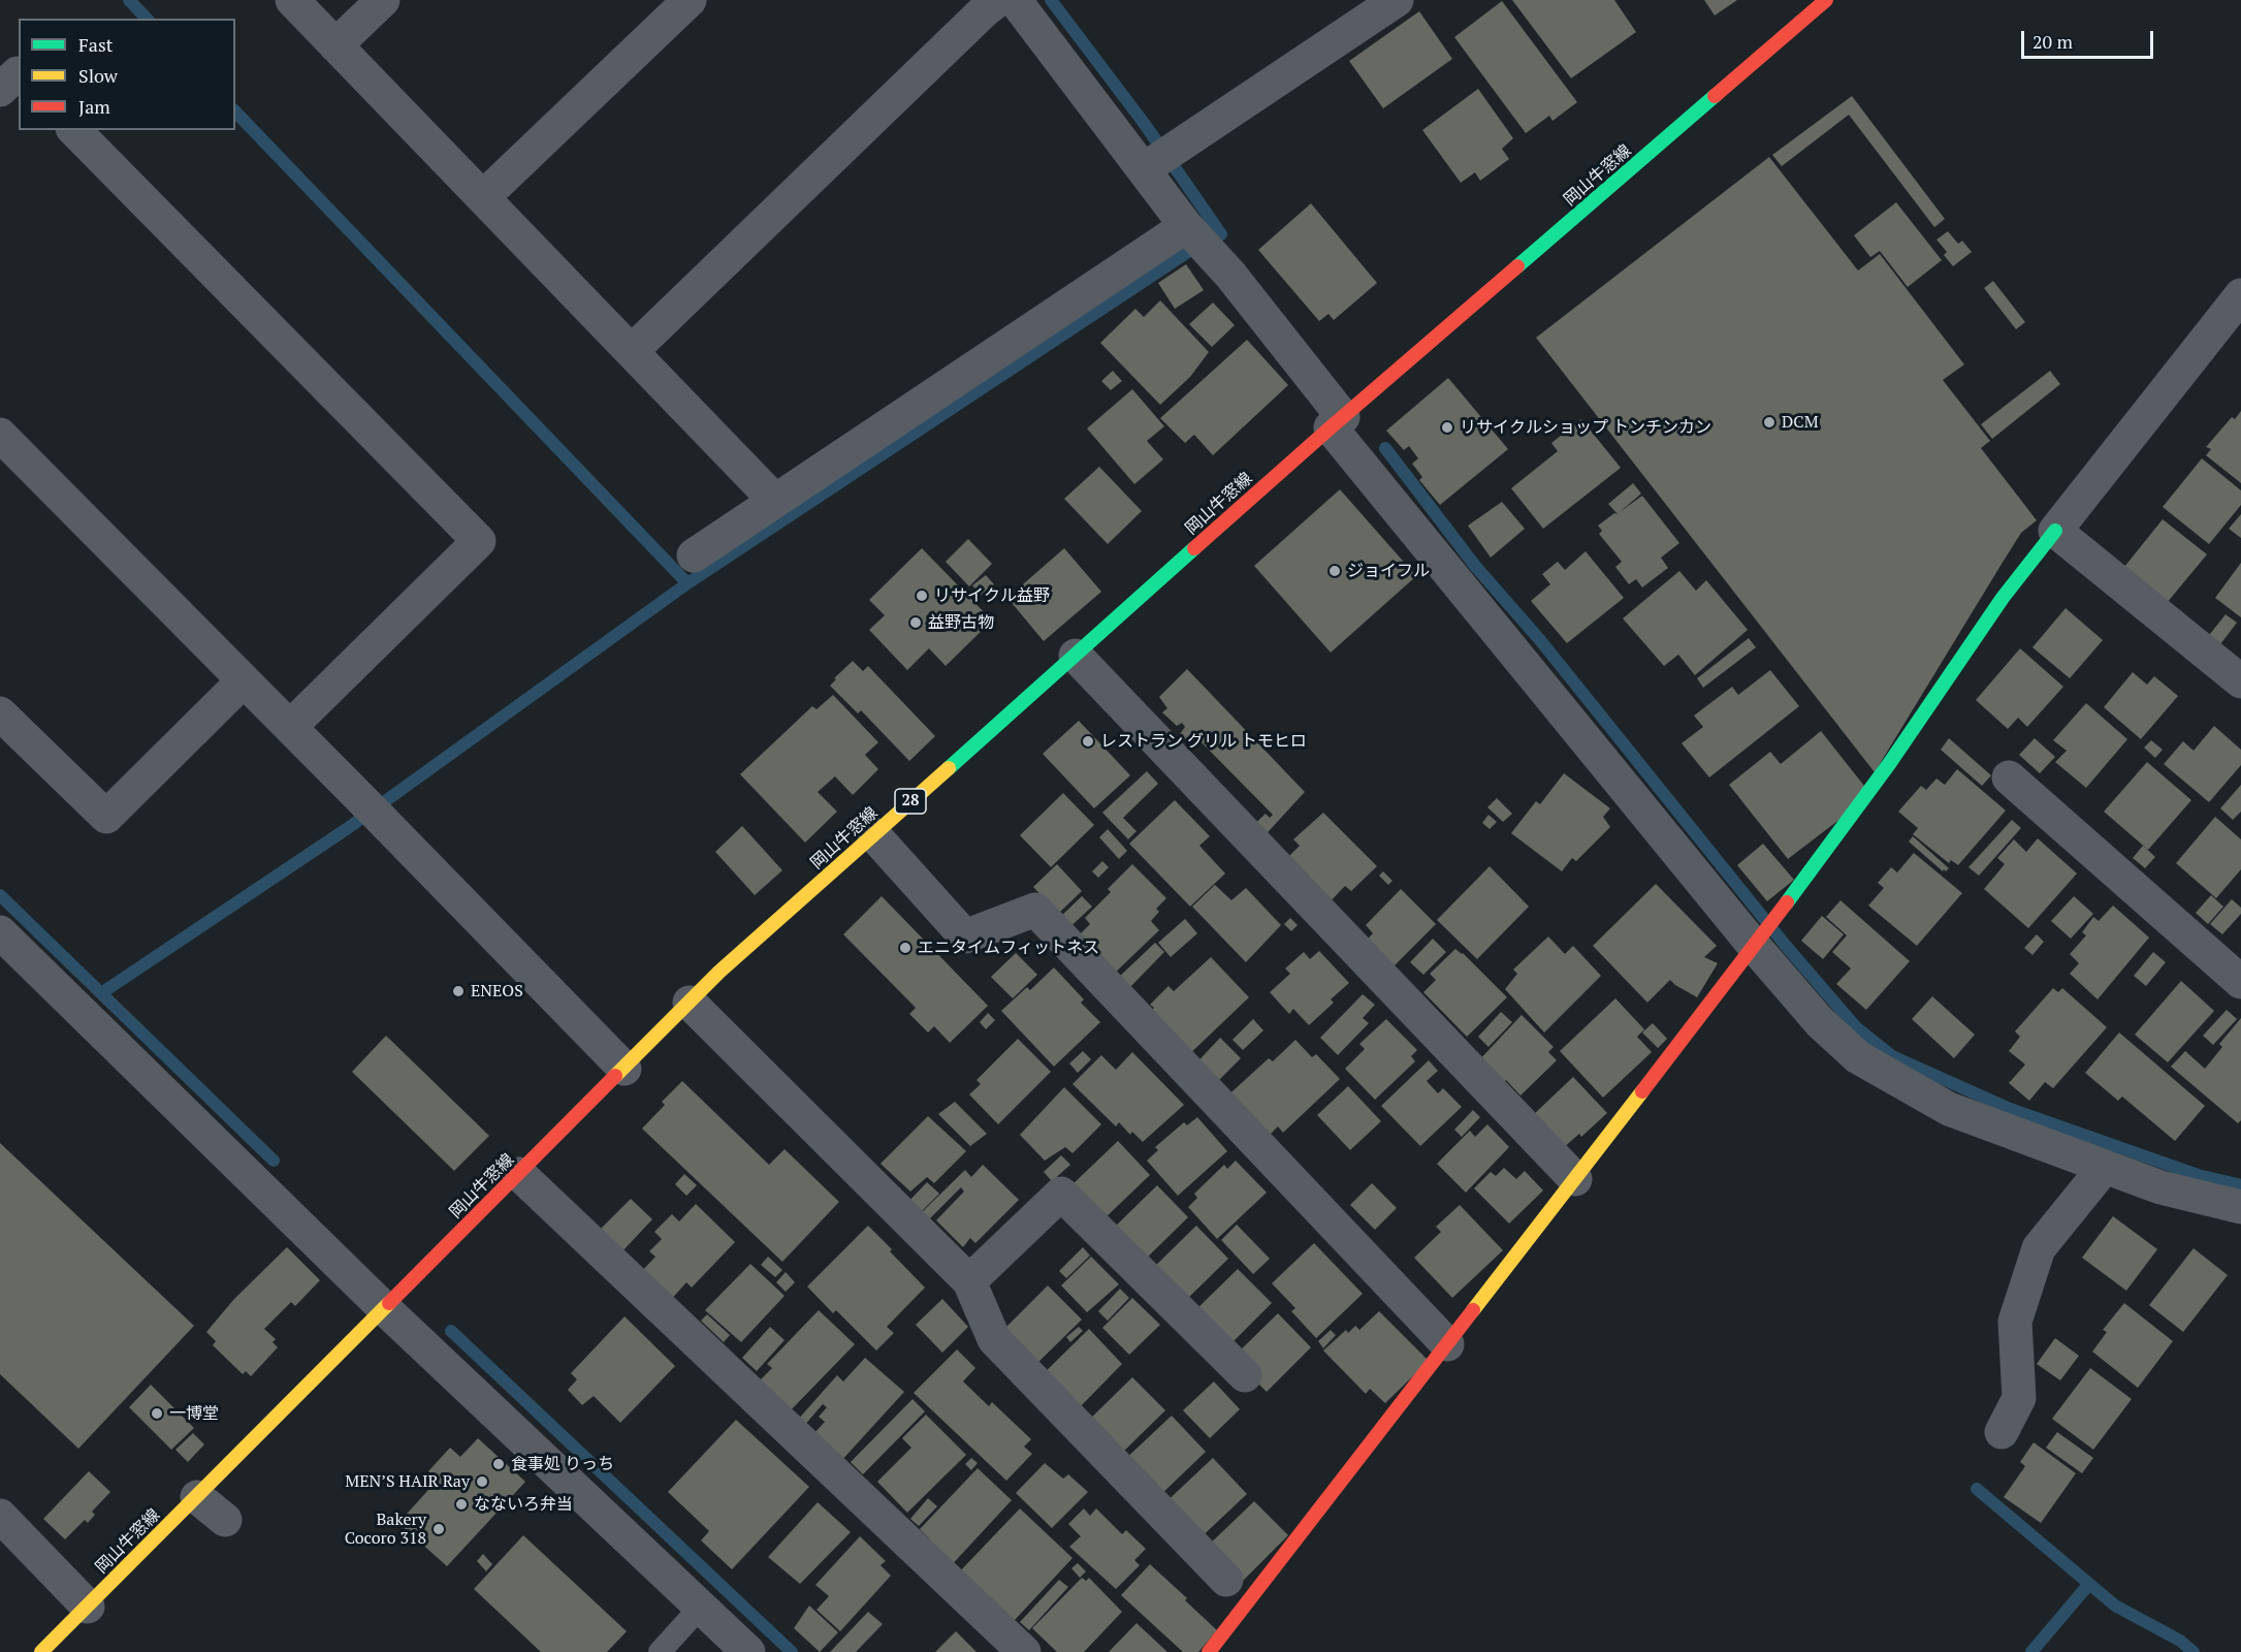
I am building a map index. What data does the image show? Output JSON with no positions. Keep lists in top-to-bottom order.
{
  "streets": {
    "main road": ["岡山牛窓線", "28"]
  },
  "places": [
    "DCM",
    "リサイクルショップ トンチンカン",
    "ジョイフル",
    "リサイクル益野",
    "益野古物",
    "レストラン グリル トモヒロ",
    "エニタイムフィットネス",
    "ENEOS",
    "一博堂",
    "食事処 りっち",
    "MEN’S HAIR Ray",
    "なないろ弁当",
    "Bakery Cocoro 318"
  ],
  "legend": ["Fast", "Slow", "Jam"],
  "scale_bar": "20 m"
}
